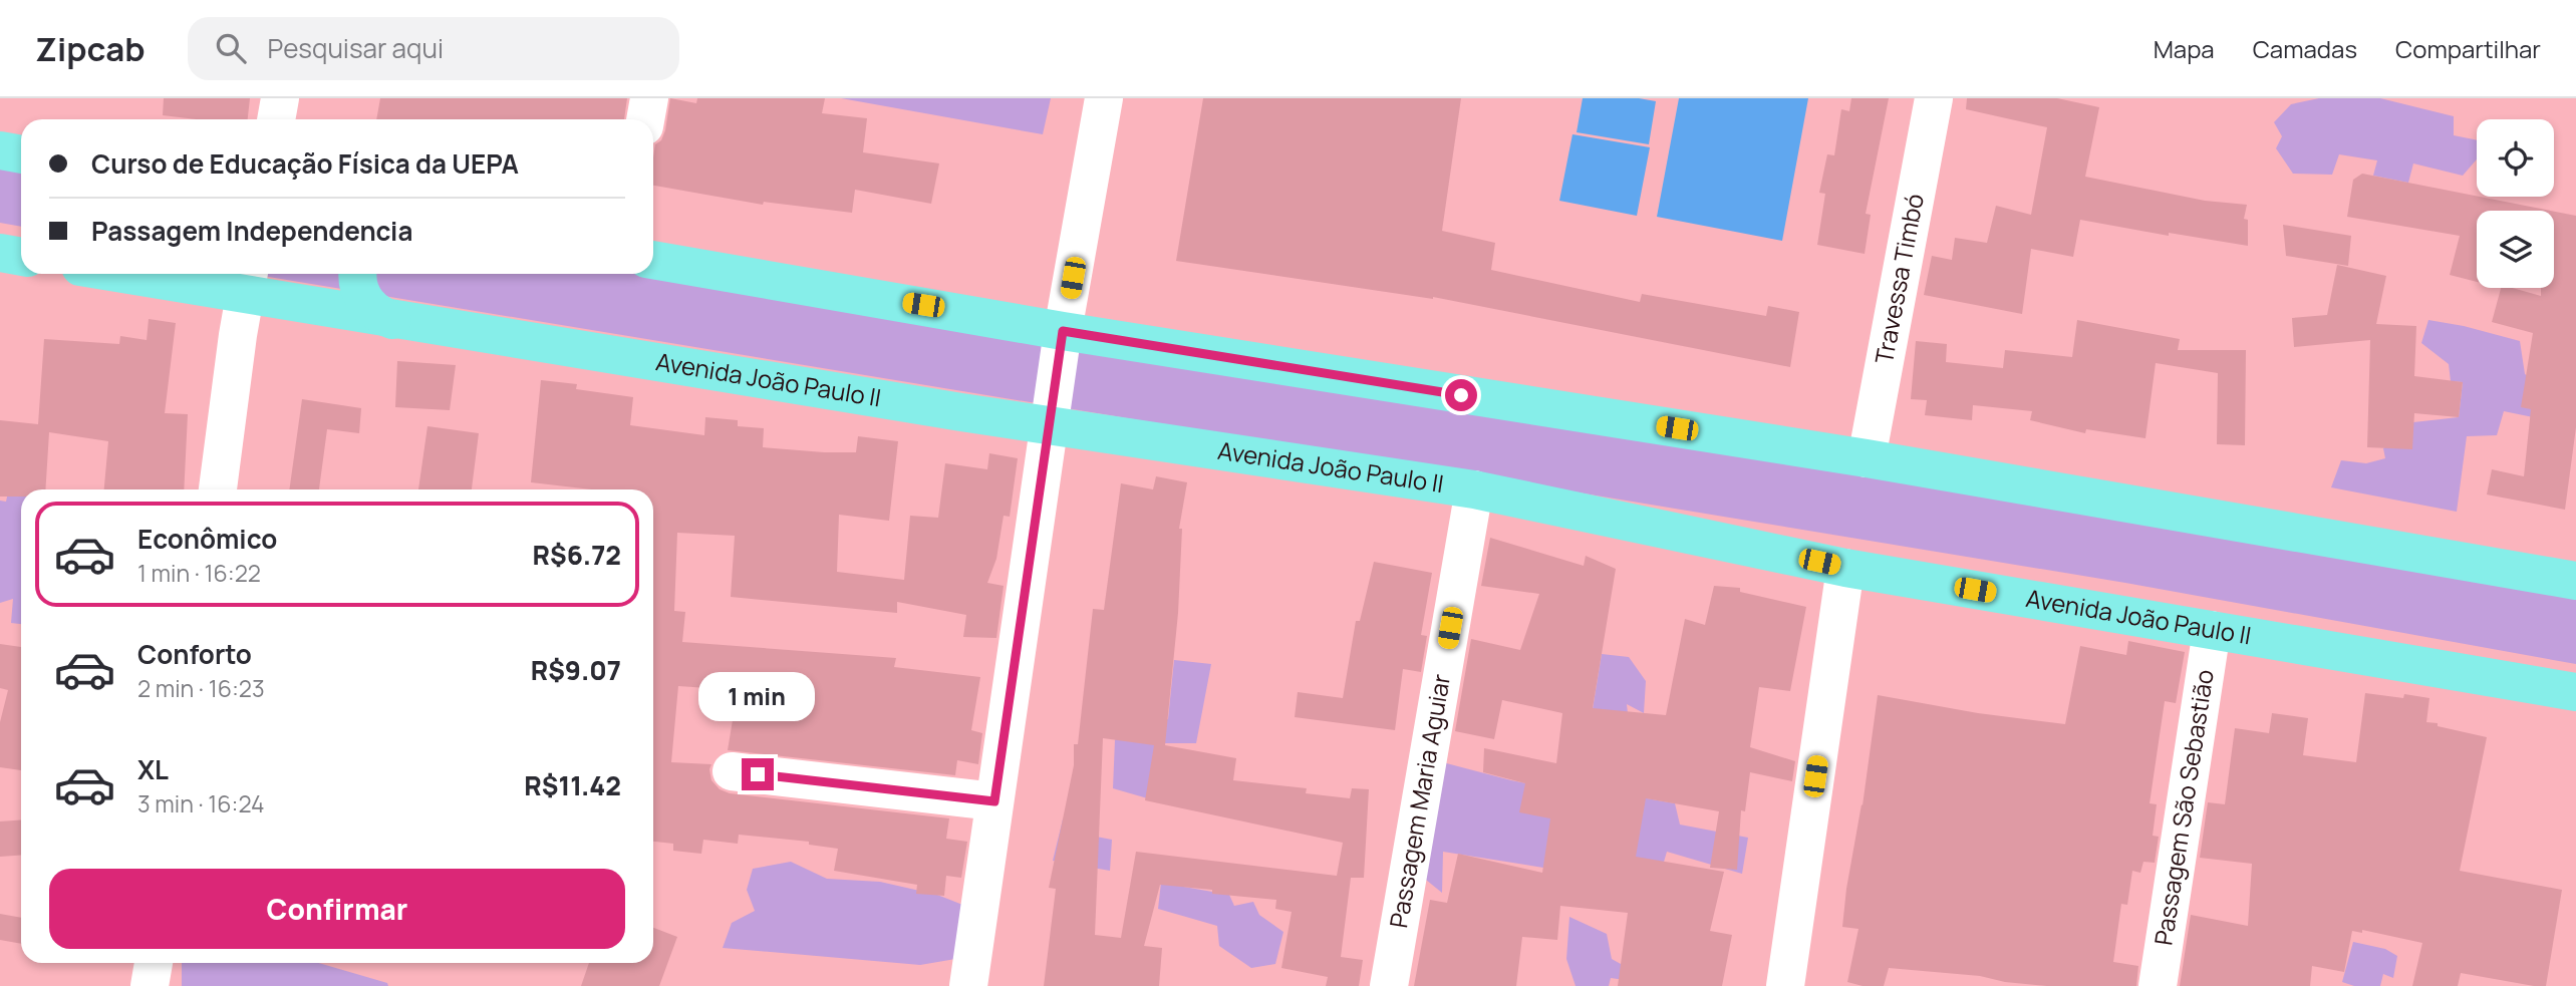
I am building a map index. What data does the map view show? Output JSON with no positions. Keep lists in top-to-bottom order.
{
  "streets": {
    "main road": ["Avenida João Paulo II"],
    "street": ["Travessa Timbó", "Passagem Maria Aguiar", "Passagem São Sebastião"]
  },
  "crossings": [
    ["Avenida João Paulo II", "Passagem Maria Aguiar"],
    ["Avenida João Paulo II", "Passagem São Sebastião"]
  ],
  "page": {
    "header": "Zipcab",
    "search": "Pesquisar aqui",
    "nav": ["Mapa", "Camadas", "Compartilhar"],
    "banner": ["Curso de Educação Física da UEPA", "Passagem Independencia"],
    "list": [
      {
        "name": "Econômico",
        "note": "1 min · 16:22",
        "value": "R$6.72"
      },
      {
        "name": "Conforto",
        "note": "2 min · 16:23",
        "value": "R$9.07"
      },
      {
        "name": "XL",
        "note": "3 min · 16:24",
        "value": "R$11.42"
      }
    ],
    "bubble": "1 min",
    "buttons": "Confirmar"
  }
}
